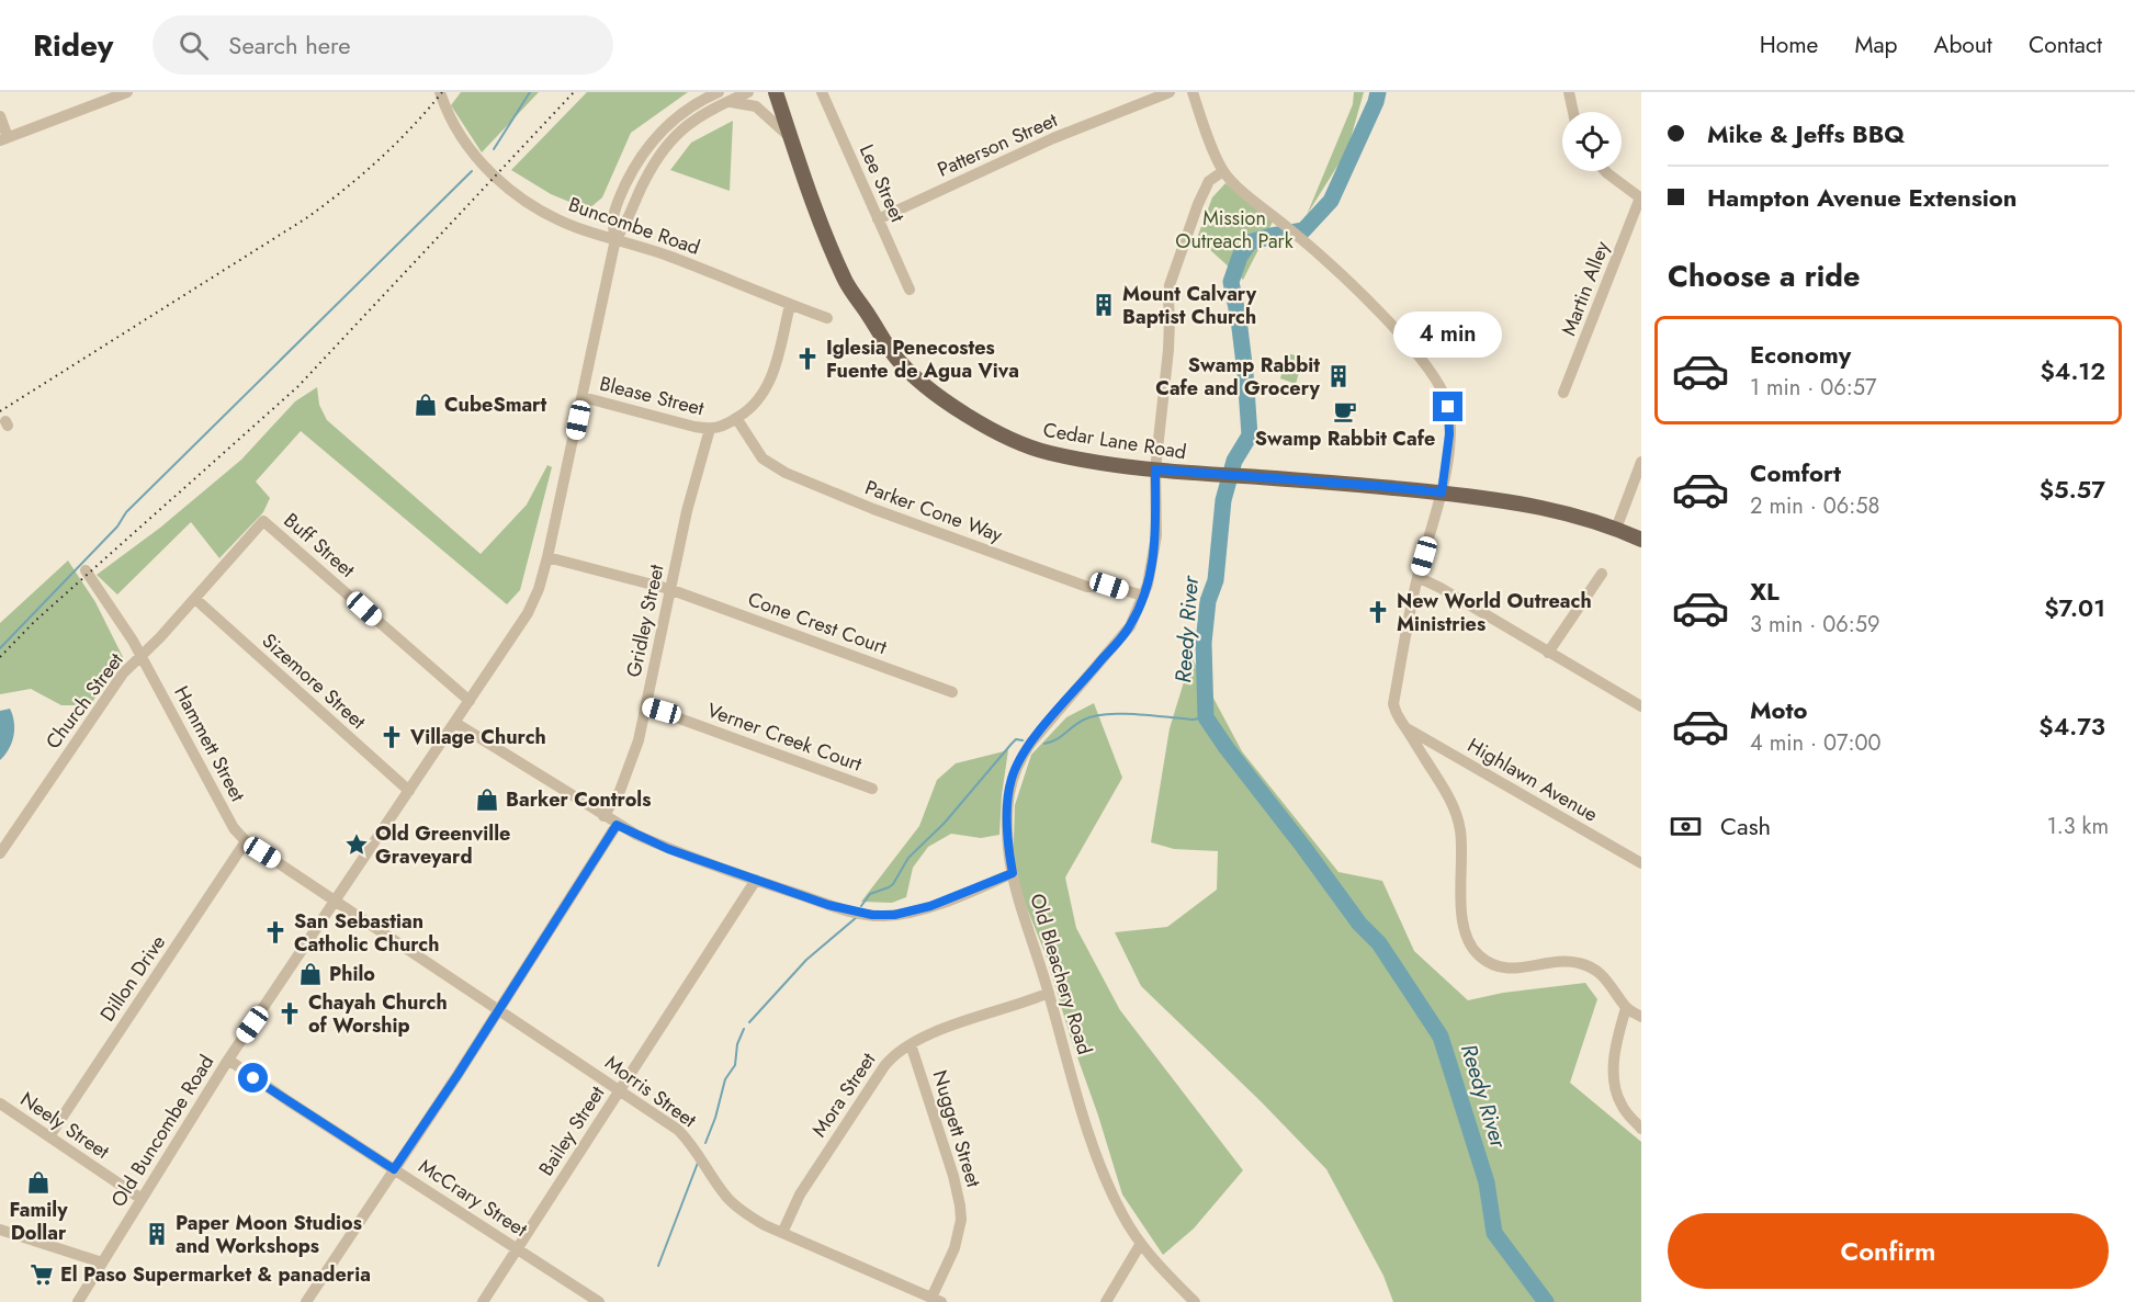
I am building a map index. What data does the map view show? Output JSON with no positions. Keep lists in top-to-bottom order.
{
  "streets": {
    "main road": ["Cedar Lane Road"],
    "street": [
      "Patterson Street",
      "Lee Street",
      "Buncombe Road",
      "Martin Alley",
      "Blease Street",
      "Parker Cone Way",
      "Buff Street",
      "Gridley Street",
      "Cone Crest Court",
      "Sizemore Street",
      "Church Street",
      "Verner Creek Court",
      "Hammett Street",
      "Highlawn Avenue",
      "Old Bleachery Road",
      "Dillon Drive",
      "Morris Street",
      "Mora Street",
      "Neely Street",
      "Nuggett Street",
      "Old Buncombe Road",
      "Bailey Street",
      "McCrary Street"
    ]
  },
  "crossings": [
    ["Patterson Street", "Lee Street"],
    ["Buncombe Road", "Blease Street"],
    ["Buncombe Road", "Old Buncombe Road"],
    ["Blease Street", "Parker Cone Way"],
    ["Blease Street", "Gridley Street"],
    ["Blease Street", "Old Buncombe Road"],
    ["Cedar Lane Road", "Old Bleachery Road"],
    ["Parker Cone Way", "Old Bleachery Road"],
    ["Buff Street", "Church Street"],
    ["Buff Street", "Old Buncombe Road"],
    ["Gridley Street", "Cone Crest Court"],
    ["Gridley Street", "Verner Creek Court"],
    ["Cone Crest Court", "Old Buncombe Road"],
    ["Sizemore Street", "Church Street"],
    ["Sizemore Street", "Old Buncombe Road"],
    ["Church Street", "Hammett Street"],
    ["Hammett Street", "Dillon Drive"],
    ["Hammett Street", "Morris Street"],
    ["Hammett Street", "Old Buncombe Road"],
    ["Old Bleachery Road", "Mora Street"],
    ["Dillon Drive", "Neely Street"],
    ["Morris Street", "Mora Street"],
    ["Morris Street", "Nuggett Street"],
    ["Morris Street", "Old Buncombe Road"],
    ["Morris Street", "Bailey Street"],
    ["Mora Street", "Nuggett Street"],
    ["Neely Street", "Old Buncombe Road"],
    ["Old Buncombe Road", "McCrary Street"],
    ["Bailey Street", "McCrary Street"]
  ],
  "water": ["Reedy River"],
  "parks": ["Mission Outreach Park"],
  "places": {
    "building": ["Mount Calvary Baptist Church", "Swamp Rabbit Cafe and Grocery", "Paper Moon Studios and Workshops"],
    "church": [
      "Iglesia Penecostes Fuente de Agua Viva",
      "New World Outreach Ministries",
      "Village Church",
      "San Sebastian Catholic Church",
      "Chayah Church of Worship"
    ],
    "shop": [
      "CubeSmart",
      "Barker Controls",
      "Philo",
      "Family Dollar"
    ],
    "cafe": ["Swamp Rabbit Cafe"],
    "place": ["Old Greenville Graveyard"],
    "supermarket": ["El Paso Supermarket & panaderia"]
  },
  "page": {
    "header": "Ridey",
    "search": "Search here",
    "nav": [
      "Home",
      "Map",
      "About",
      "Contact"
    ],
    "banner": ["Mike & Jeffs BBQ", "Hampton Avenue Extension"],
    "heading": "Choose a ride",
    "bubble": "4 min",
    "list": [
      {
        "name": "Economy",
        "note": "1 min · 06:57",
        "value": "$4.12"
      },
      {
        "name": "Comfort",
        "note": "2 min · 06:58",
        "value": "$5.57"
      },
      {
        "name": "XL",
        "note": "3 min · 06:59",
        "value": "$7.01"
      },
      {
        "name": "Moto",
        "note": "4 min · 07:00",
        "value": "$4.73"
      }
    ],
    "pay": ["Cash", "1.3 km"],
    "buttons": "Confirm"
  }
}
